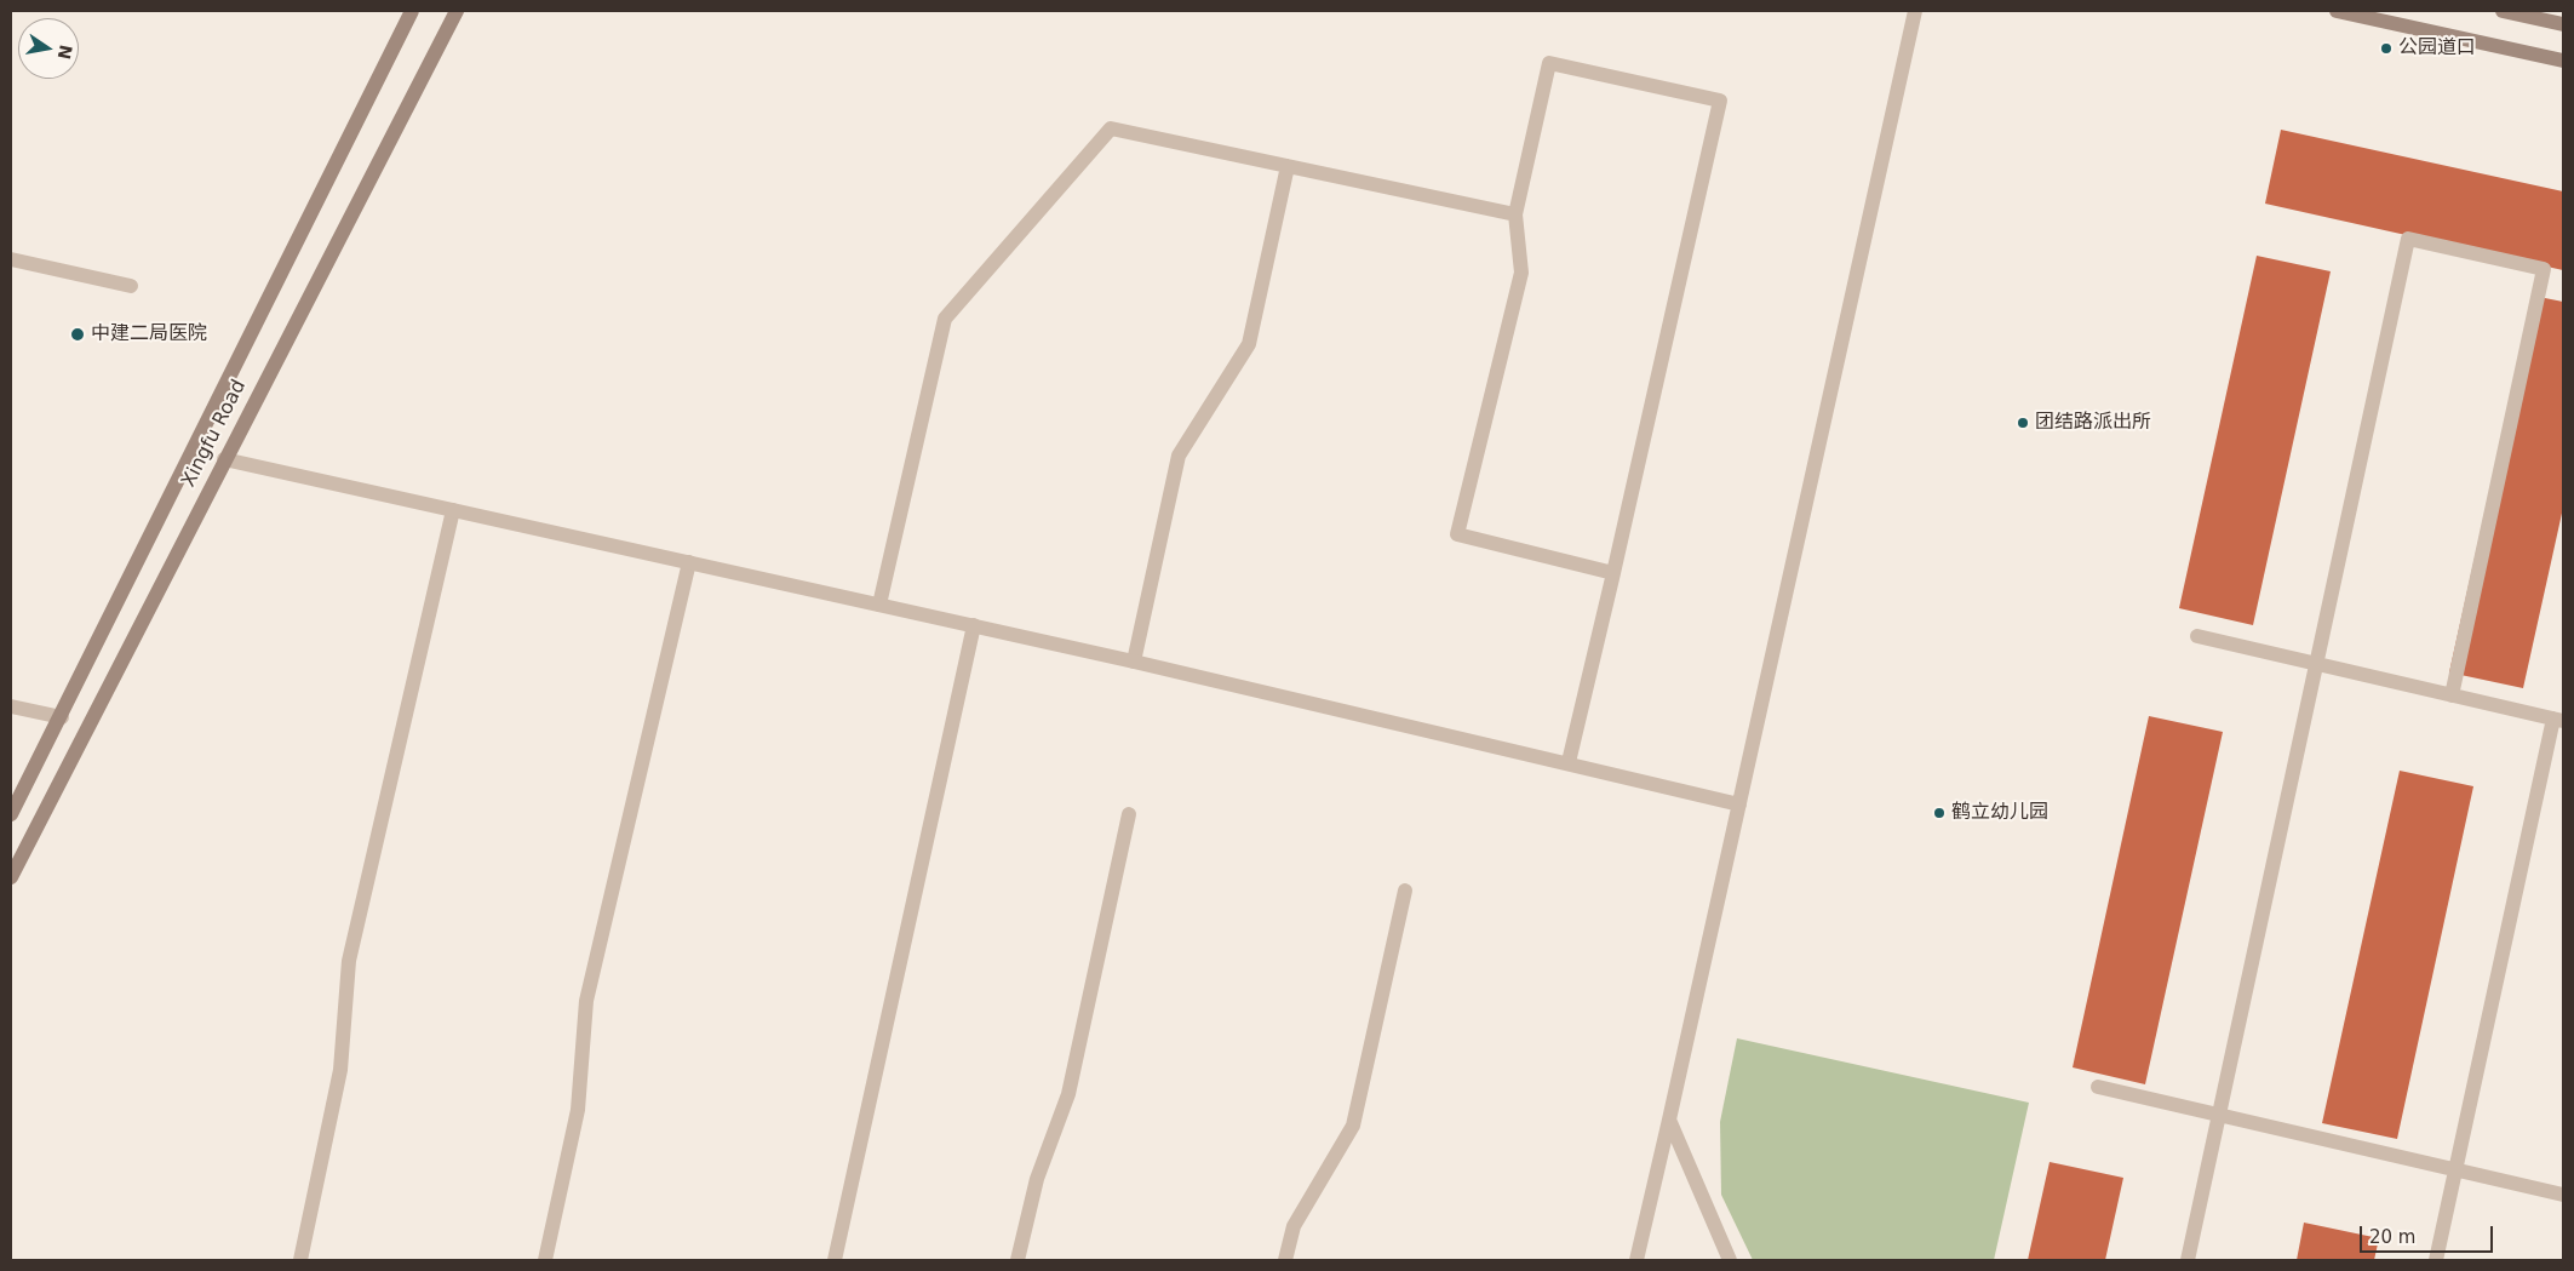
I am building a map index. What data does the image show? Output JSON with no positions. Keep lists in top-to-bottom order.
{
  "streets": {
    "main road": ["Xingfu Road"]
  },
  "places": [
    "公园道口",
    "中建二局医院",
    "团结路派出所",
    "鹤立幼儿园"
  ],
  "scale_bar": "20 m",
  "north": "right"
}
